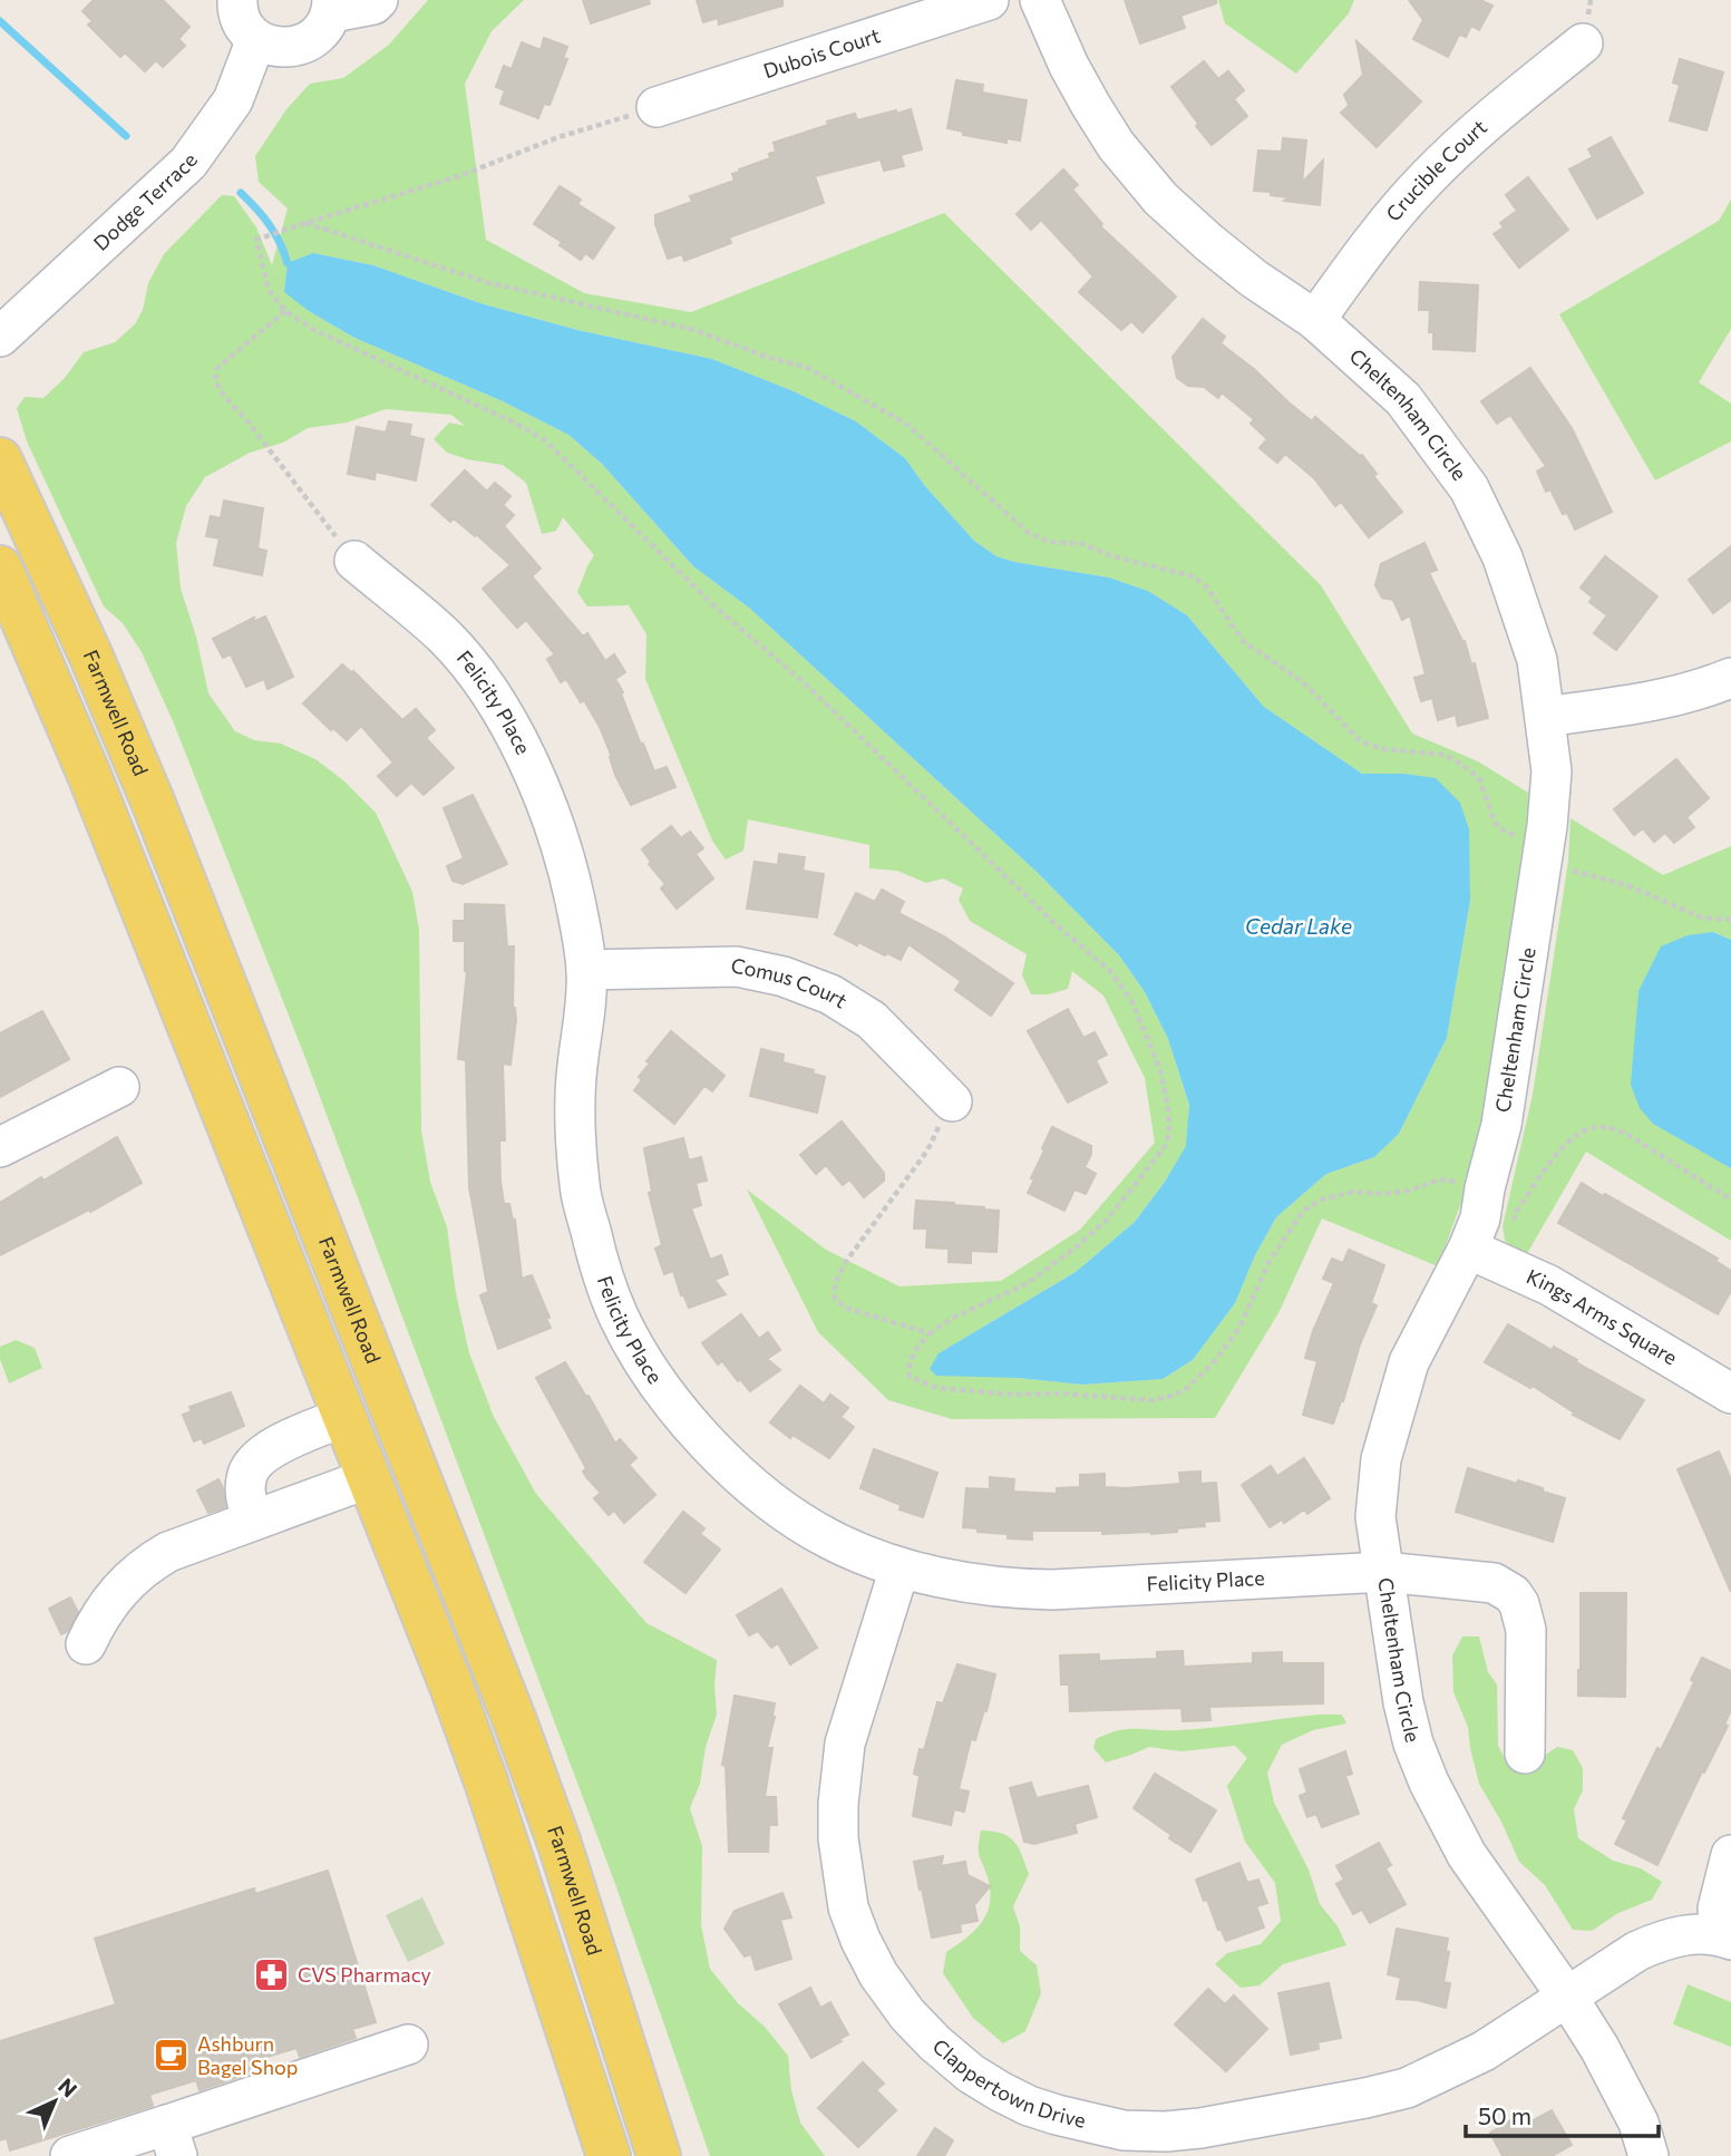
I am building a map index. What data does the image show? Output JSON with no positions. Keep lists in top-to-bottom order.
{
  "streets": {
    "main road": ["Farmwell Road"],
    "street": [
      "Dubois Court",
      "Crucible Court",
      "Dodge Terrace",
      "Cheltenham Circle",
      "Felicity Place",
      "Comus Court",
      "Kings Arms Square",
      "Clappertown Drive"
    ]
  },
  "crossings": [
    ["Crucible Court", "Cheltenham Circle"],
    ["Cheltenham Circle", "Felicity Place"],
    ["Cheltenham Circle", "Kings Arms Square"],
    ["Cheltenham Circle", "Clappertown Drive"],
    ["Felicity Place", "Comus Court"],
    ["Felicity Place", "Clappertown Drive"]
  ],
  "water": ["Cedar Lake"],
  "places": {
    "pharmacy": ["CVS Pharmacy"],
    "cafe": ["Ashburn Bagel Shop"]
  },
  "scale_bar": "50 m",
  "north": "top right"
}
